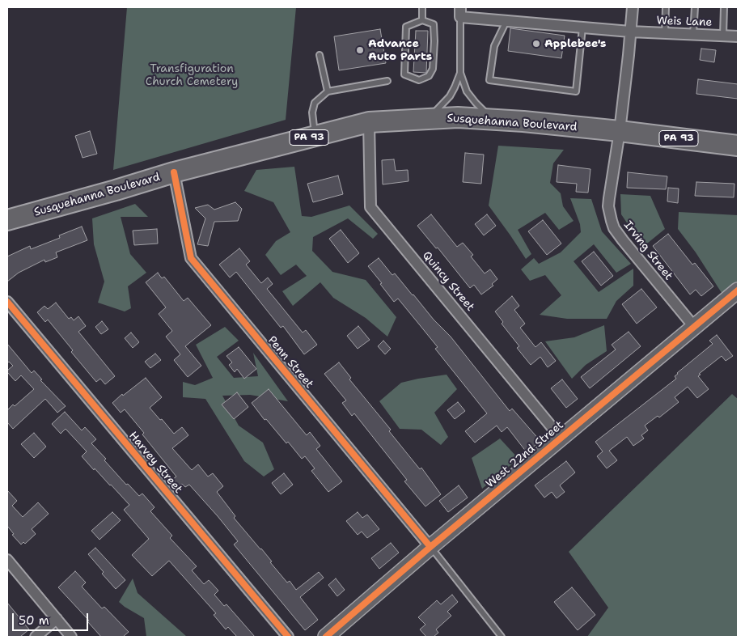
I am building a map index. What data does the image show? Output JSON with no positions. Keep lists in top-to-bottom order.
{
  "streets": {
    "highway": ["Susquehanna Boulevard", "PA 93"],
    "street": [
      "Weis Lane",
      "Irving Street",
      "Quincy Street",
      "Penn Street",
      "West 22nd Street",
      "Harvey Street"
    ]
  },
  "crossings": [
    ["Susquehanna Boulevard", "Irving Street"],
    ["Susquehanna Boulevard", "Quincy Street"],
    ["Susquehanna Boulevard", "Penn Street"],
    ["Irving Street", "West 22nd Street"],
    ["Quincy Street", "West 22nd Street"],
    ["Penn Street", "West 22nd Street"]
  ],
  "parks": ["Transfiguration Church Cemetery"],
  "places": ["Applebee's", "Advance Auto Parts"],
  "scale_bar": "50 m"
}
